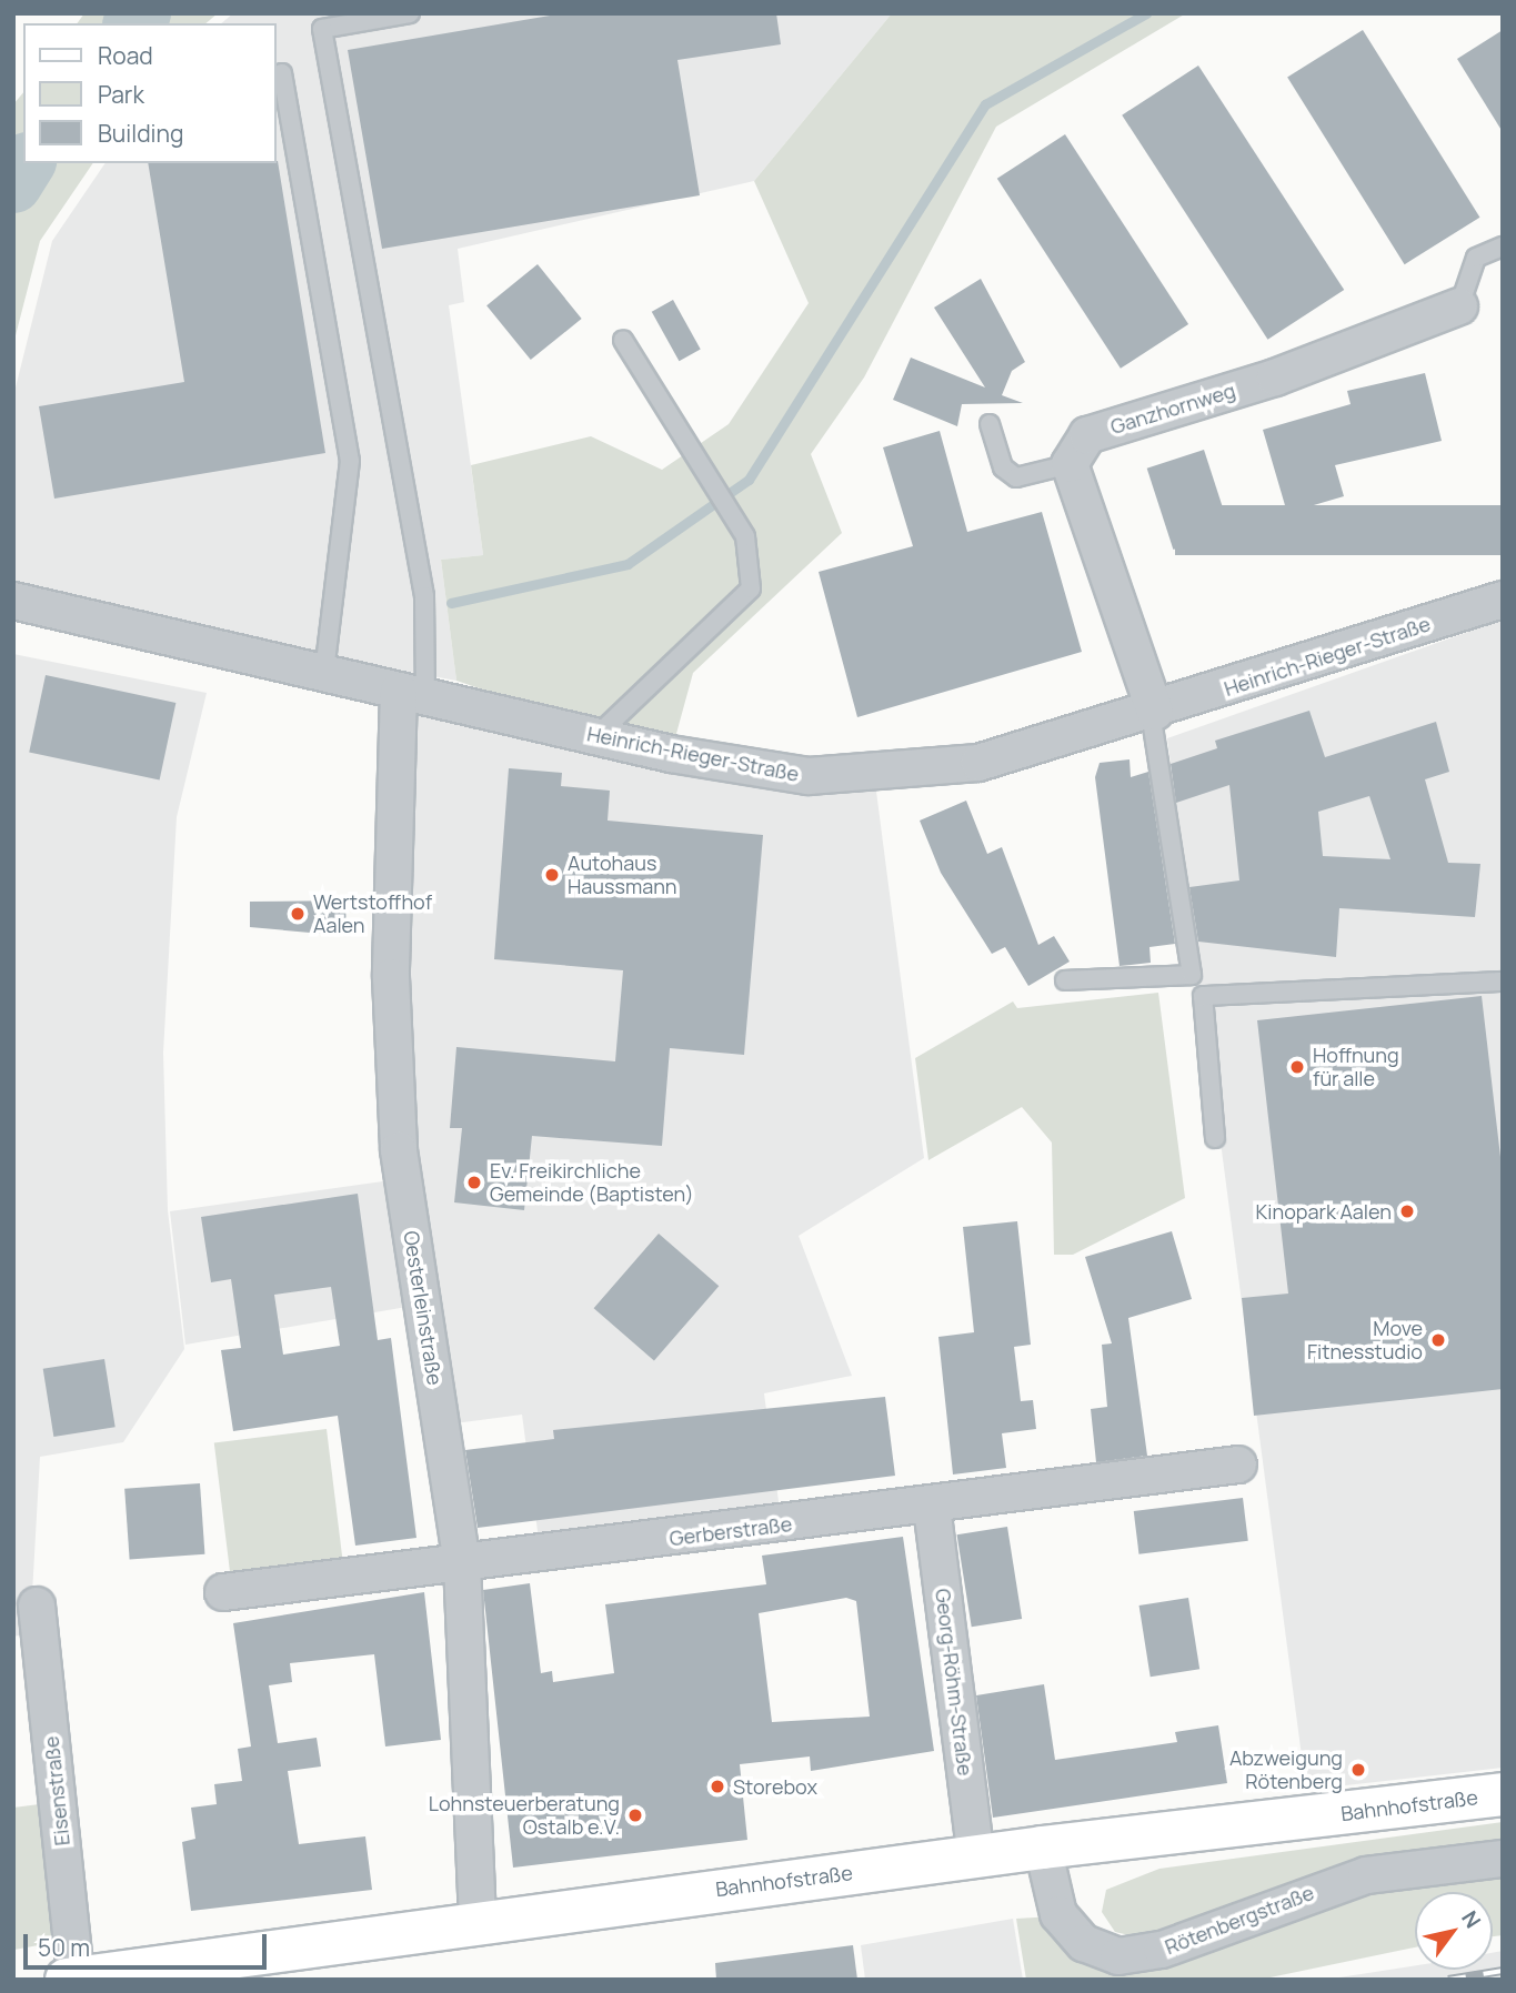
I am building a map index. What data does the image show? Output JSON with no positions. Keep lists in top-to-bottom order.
{
  "streets": {
    "main road": ["Bahnhofstraße"],
    "street": [
      "Ganzhornweg",
      "Heinrich-Rieger-Straße",
      "Oesterleinstraße",
      "Gerberstraße",
      "Georg-Röhm-Straße",
      "Eisenstraße",
      "Rötenbergstraße"
    ]
  },
  "crossings": [
    ["Heinrich-Rieger-Straße", "Oesterleinstraße"],
    ["Oesterleinstraße", "Gerberstraße"],
    ["Oesterleinstraße", "Bahnhofstraße"],
    ["Gerberstraße", "Georg-Röhm-Straße"],
    ["Georg-Röhm-Straße", "Bahnhofstraße"],
    ["Eisenstraße", "Bahnhofstraße"],
    ["Bahnhofstraße", "Rötenbergstraße"]
  ],
  "places": [
    "Autohaus Haussmann",
    "Wertstoffhof Aalen",
    "Hoffnung für alle",
    "Ev. Freikirchliche Gemeinde (Baptisten)",
    "Kinopark Aalen",
    "Move Fitnesstudio",
    "Abzweigung Rötenberg",
    "Storebox",
    "Lohnsteuerberatung Ostalb e.V."
  ],
  "legend": ["Road", "Park", "Building"],
  "scale_bar": "50 m",
  "north": "top right"
}
